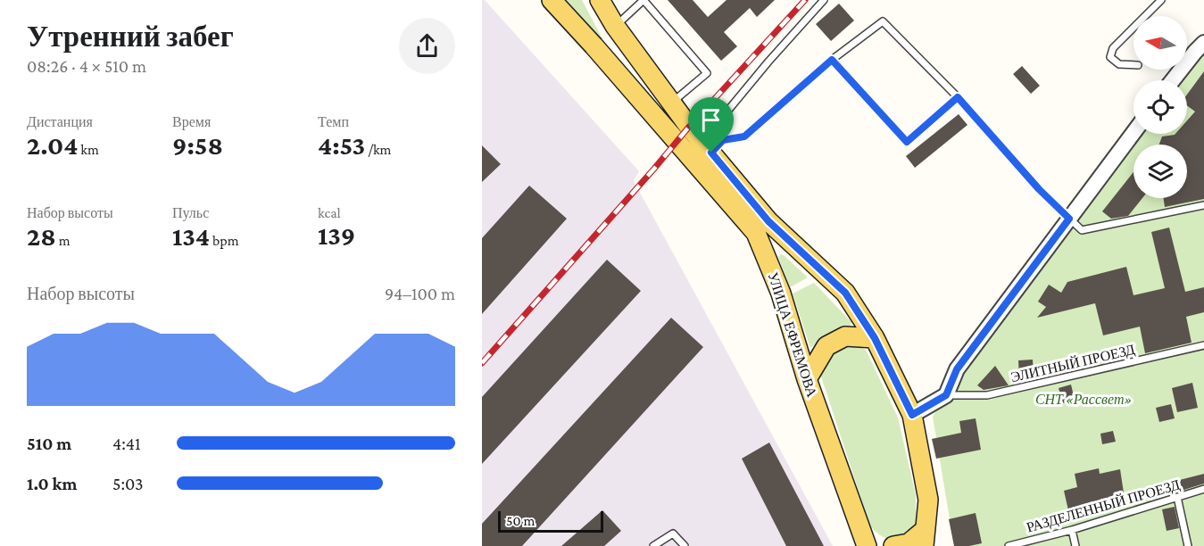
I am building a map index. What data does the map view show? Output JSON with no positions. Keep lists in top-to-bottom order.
{
  "streets": {
    "main road": ["УЛИЦА ЕФРЕМОВА"],
    "lane": ["ЭЛИТНЫЙ ПРОЕЗД", "РАЗДЕЛЕННЫЙ ПРОЕЗД"]
  },
  "parks": ["СНТ «Рассвет»"],
  "scale_bar": "50 m",
  "north": "left",
  "page": {
    "heading": ["Утренний забег", "08:26 · 4 × 510 m"],
    "stats": [
      ["Дистанция", "2.04 km"],
      ["Время", "9:58"],
      ["Темп", "4:53 /km"],
      ["Набор высоты", "28 m"],
      ["Пульс", "134 bpm"],
      ["kcal", "139"]
    ],
    "chart": ["Набор высоты", "94–100 m"],
    "list": [
      {
        "name": "510 m",
        "note": "4:41"
      },
      {
        "name": "1.0 km",
        "note": "5:03"
      }
    ],
    "scale": "50 m"
  }
}
